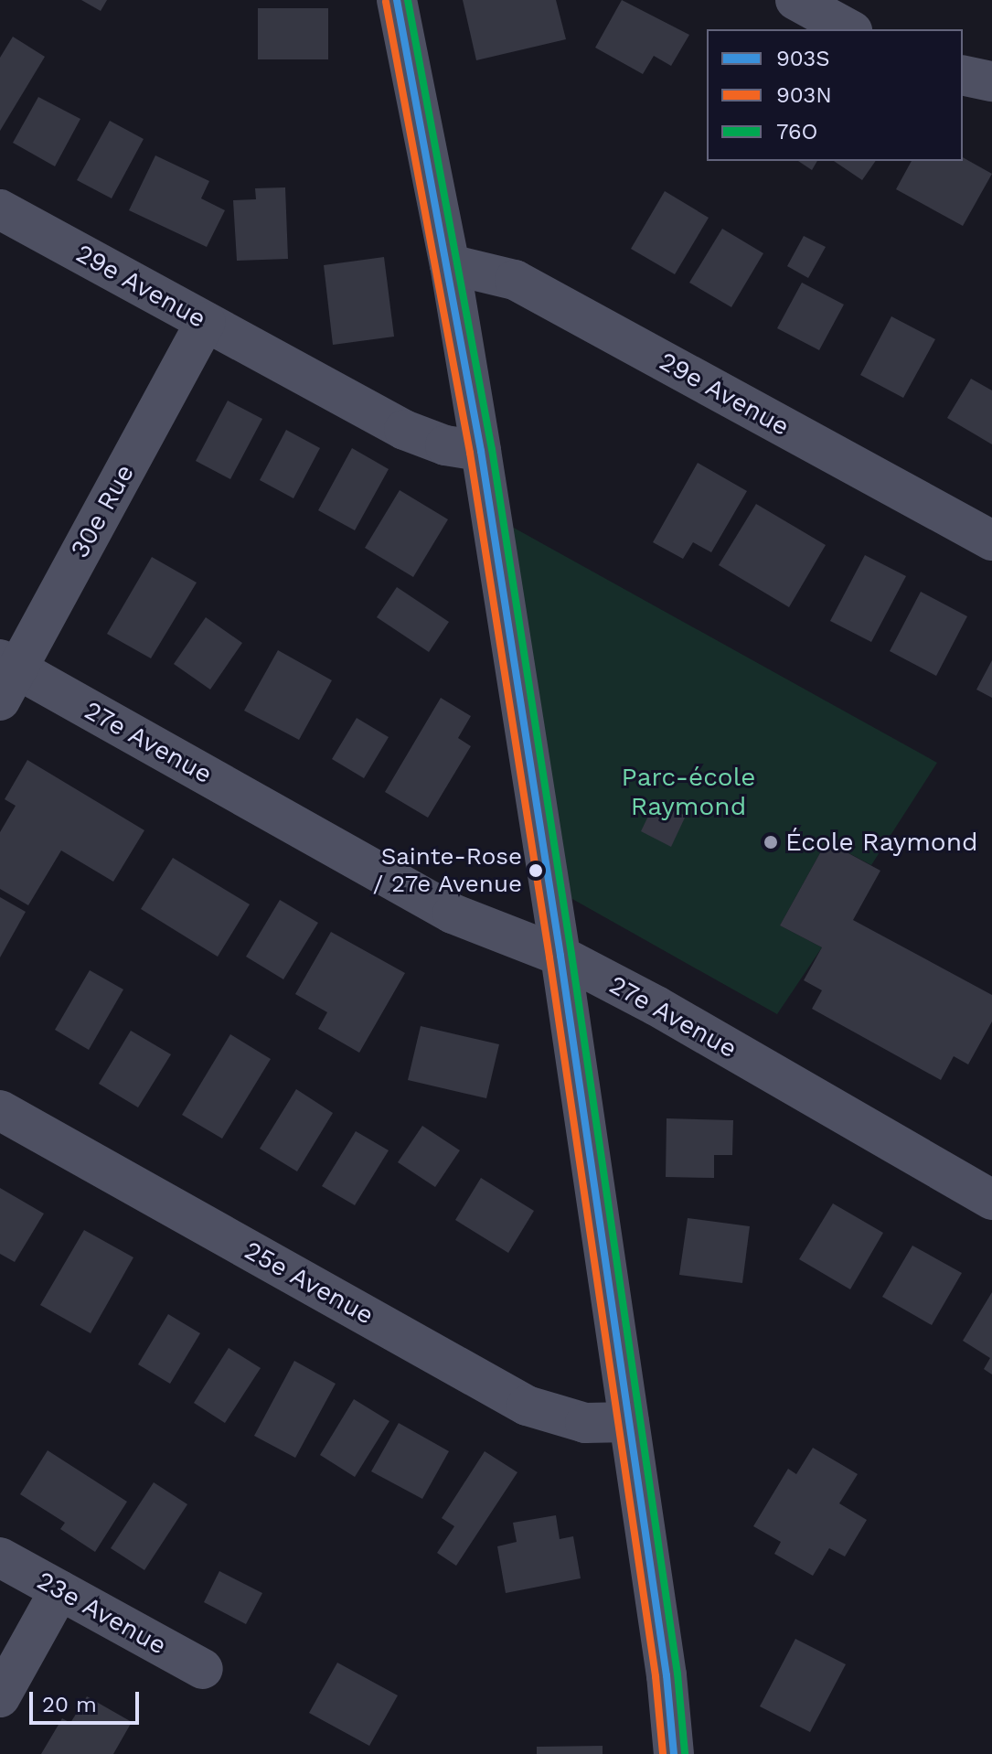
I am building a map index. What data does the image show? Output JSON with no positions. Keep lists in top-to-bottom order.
{
  "streets": {
    "street": [
      "29e Avenue",
      "30e Rue",
      "27e Avenue",
      "25e Avenue",
      "23e Avenue"
    ]
  },
  "crossings": [
    ["29e Avenue", "30e Rue"],
    ["30e Rue", "27e Avenue"]
  ],
  "parks": ["Parc-école Raymond"],
  "places": ["École Raymond", "Sainte-Rose / 27e Avenue"],
  "lines": ["transit line 903S", "transit line 76O", "transit line 903N"],
  "legend": ["903S", "903N", "76O"],
  "scale_bar": "20 m"
}
